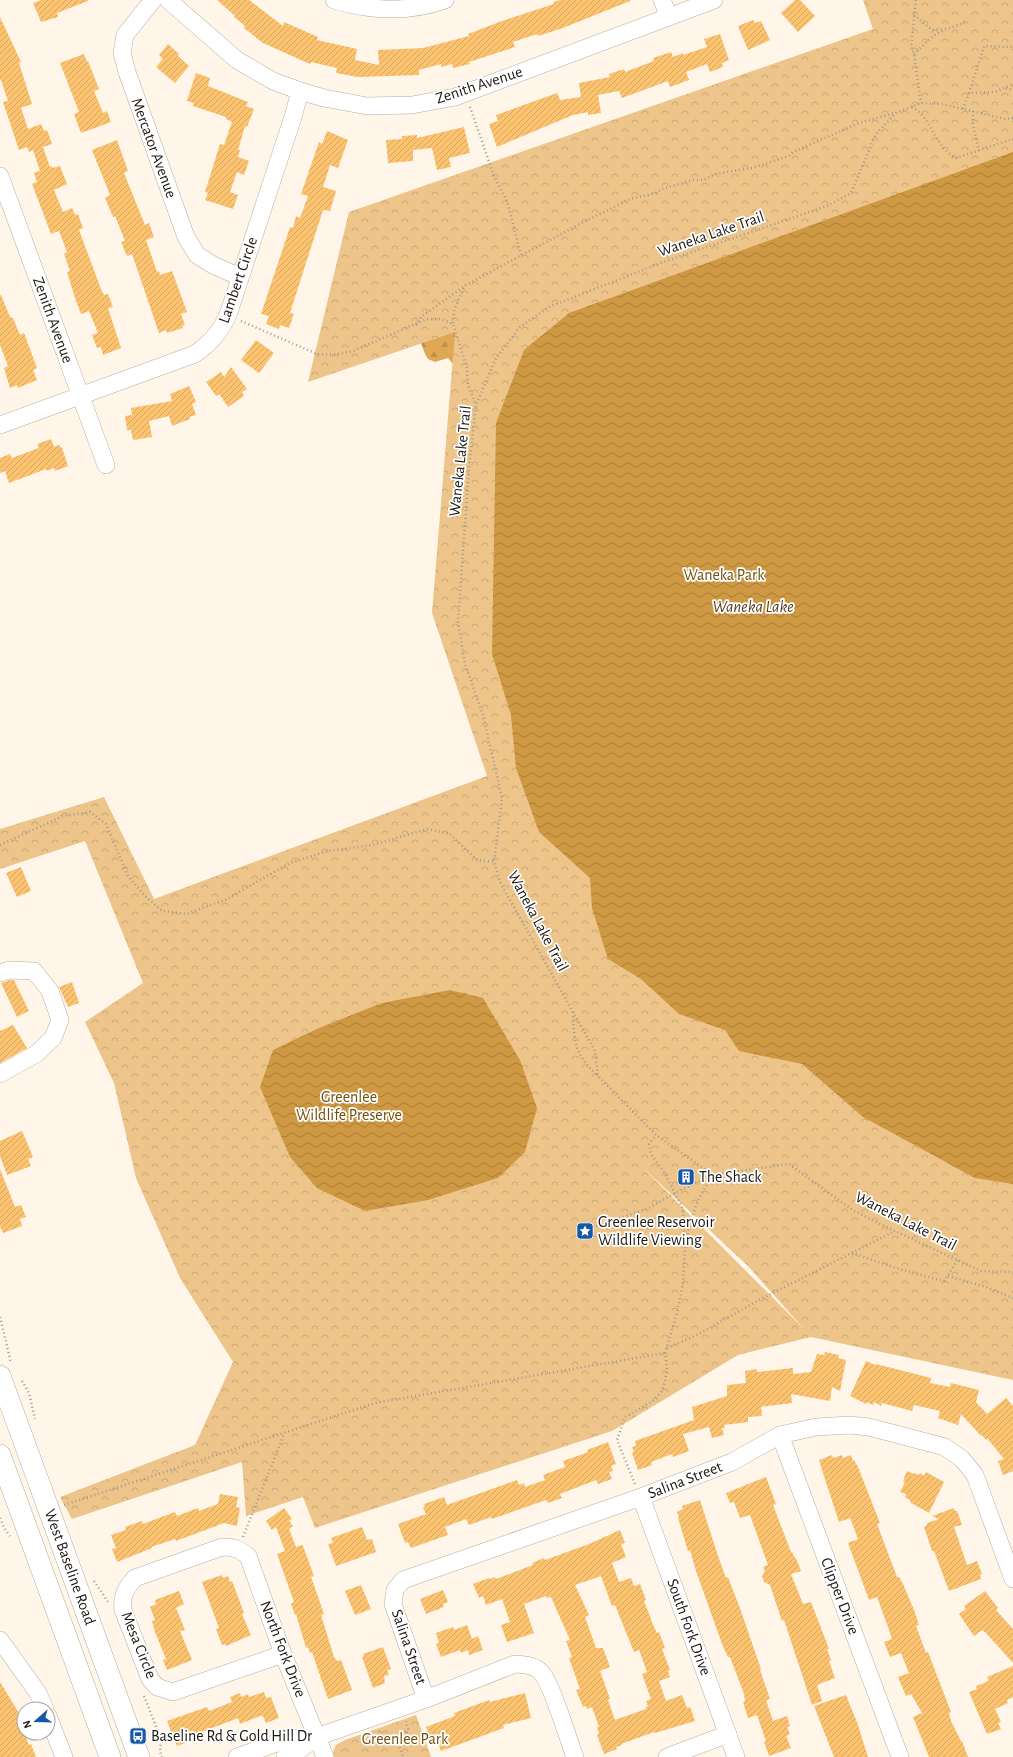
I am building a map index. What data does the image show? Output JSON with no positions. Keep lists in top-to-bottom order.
{
  "streets": {
    "main road": ["West Baseline Road"],
    "street": [
      "Zenith Avenue",
      "Mercator Avenue",
      "Lambert Circle",
      "Salina Street",
      "Clipper Drive",
      "South Fork Drive",
      "Mesa Circle",
      "North Fork Drive"
    ],
    "path": ["Waneka Lake Trail"]
  },
  "crossings": [
    ["Zenith Avenue", "Lambert Circle"],
    ["Mercator Avenue", "Lambert Circle"],
    ["Salina Street", "Clipper Drive"],
    ["Salina Street", "South Fork Drive"],
    ["Mesa Circle", "North Fork Drive"]
  ],
  "water": ["Waneka Lake"],
  "parks": ["Waneka Park", "Greenlee Wildlife Preserve", "Greenlee Park"],
  "places": {
    "building": ["The Shack"],
    "place": ["Greenlee Reservoir Wildlife Viewing"],
    "bus stop": ["Baseline Rd & Gold Hill Dr"]
  },
  "north": "left"
}
